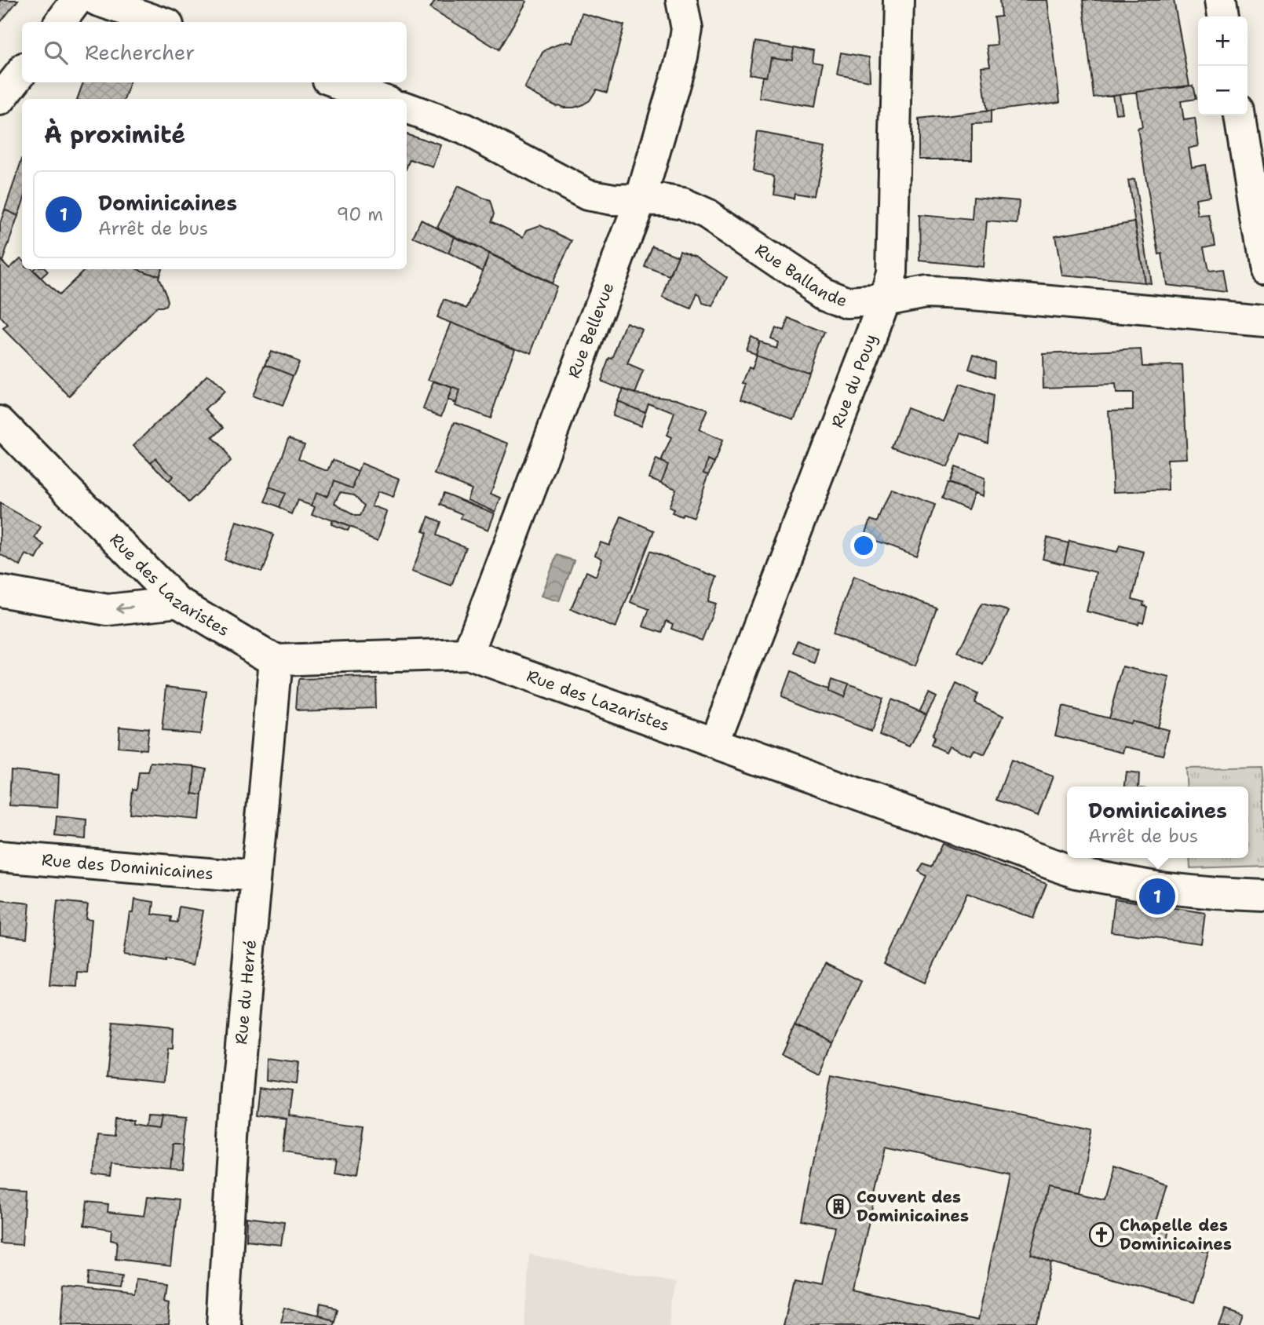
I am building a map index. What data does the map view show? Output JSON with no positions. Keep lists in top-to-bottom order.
{
  "streets": {
    "street": [
      "Rue Ballande",
      "Rue Bellevue",
      "Rue du Pouy",
      "Rue des Lazaristes",
      "Rue des Dominicaines",
      "Rue du Herré"
    ]
  },
  "crossings": [
    ["Rue Ballande", "Rue Bellevue"],
    ["Rue Ballande", "Rue du Pouy"],
    ["Rue Bellevue", "Rue des Lazaristes"],
    ["Rue du Pouy", "Rue des Lazaristes"],
    ["Rue des Lazaristes", "Rue du Herré"],
    ["Rue des Dominicaines", "Rue du Herré"]
  ],
  "places": {
    "building": ["Couvent des Dominicaines"],
    "church": ["Chapelle des Dominicaines"]
  },
  "page": {
    "map_buttons": ["+", "−"],
    "search": "Rechercher",
    "heading": "À proximité",
    "list": [
      {
        "mark": "1",
        "name": "Dominicaines",
        "note": "Arrêt de bus",
        "value": "90 m"
      }
    ],
    "popup": ["Dominicaines", "Arrêt de bus"],
    "pins": "1"
  }
}
